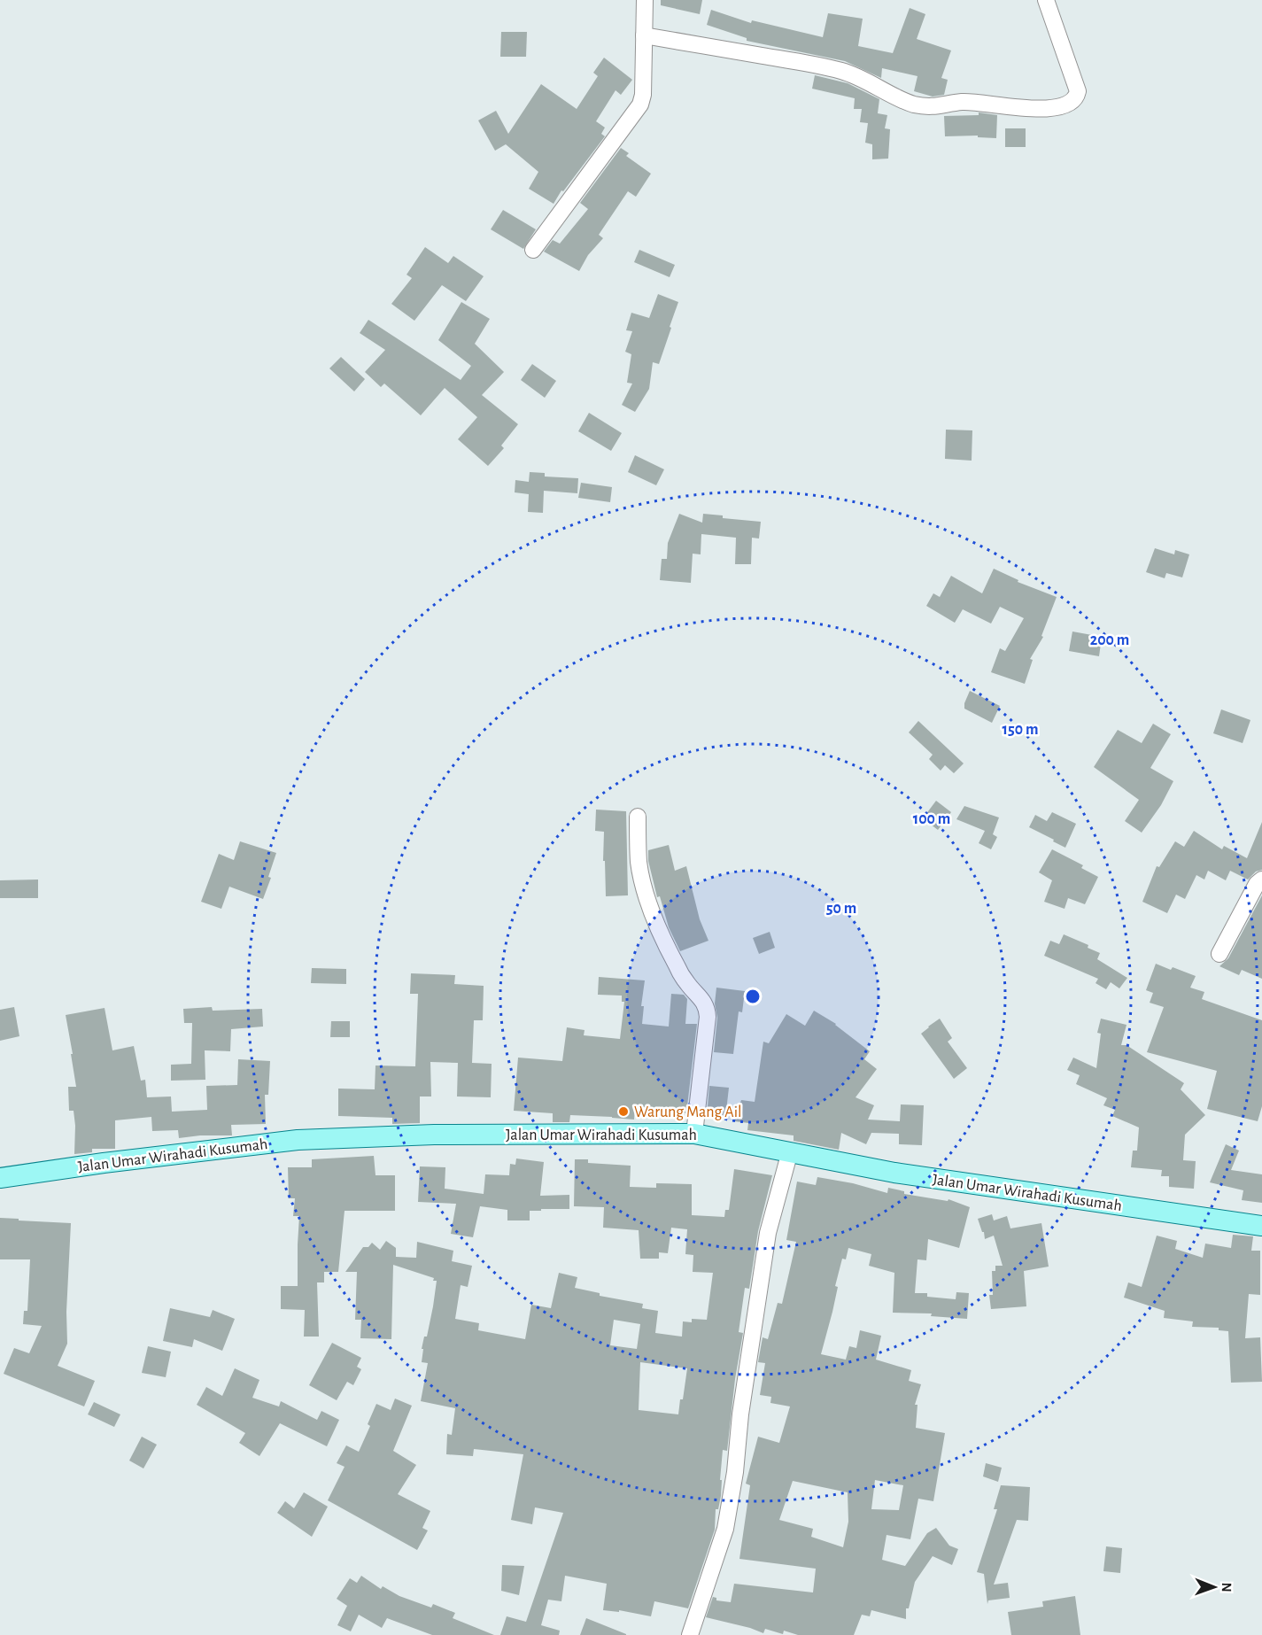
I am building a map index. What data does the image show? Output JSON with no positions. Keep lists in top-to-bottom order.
{
  "streets": {
    "main road": ["Jalan Umar Wirahadi Kusumah"]
  },
  "places": ["Warung Mang Ail"],
  "north": "right",
  "rings": [
    "200 m",
    "150 m",
    "100 m",
    "50 m"
  ]
}
